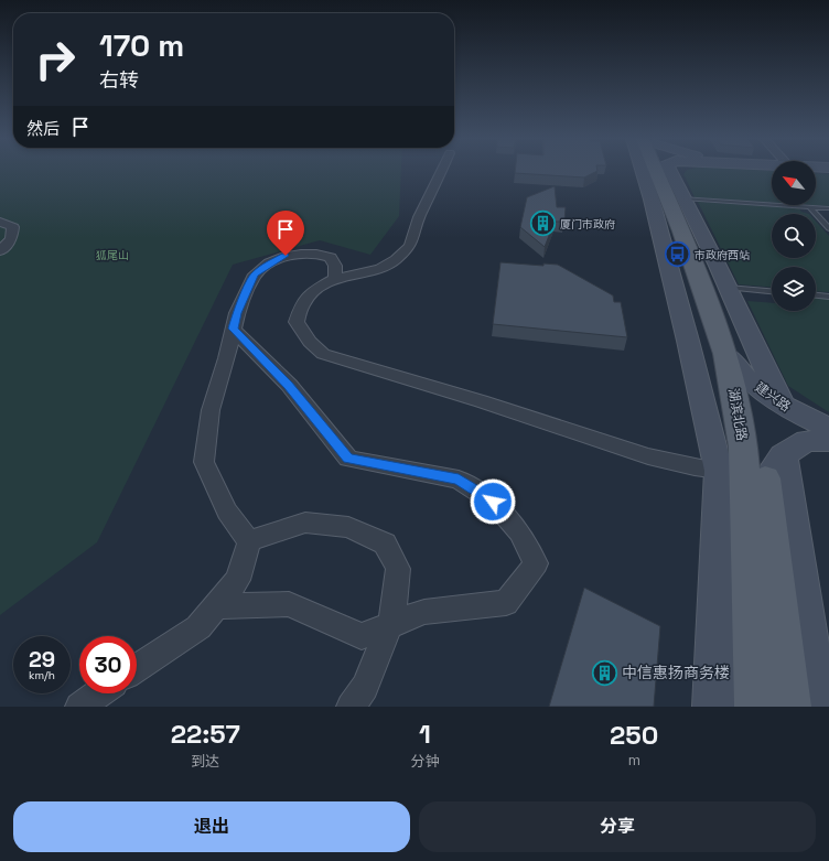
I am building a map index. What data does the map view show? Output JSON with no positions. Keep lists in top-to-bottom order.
{
  "streets": {
    "main road": ["湖滨北路"],
    "street": ["建兴路"]
  },
  "crossings": [
    ["建兴路", "湖滨北路"]
  ],
  "parks": ["狐尾山"],
  "places": {
    "building": ["厦门市政府", "中信惠扬商务楼"],
    "bus stop": ["市政府西站"]
  },
  "north": "top left",
  "page": {
    "turn": ["170 m", "右转"],
    "then": "然后",
    "speed": "29 km/h",
    "limit": "30",
    "eta": [
      "22:57",
      "到达",
      "1",
      "分钟",
      "250",
      "m"
    ],
    "buttons": ["退出", "分享"]
  }
}
